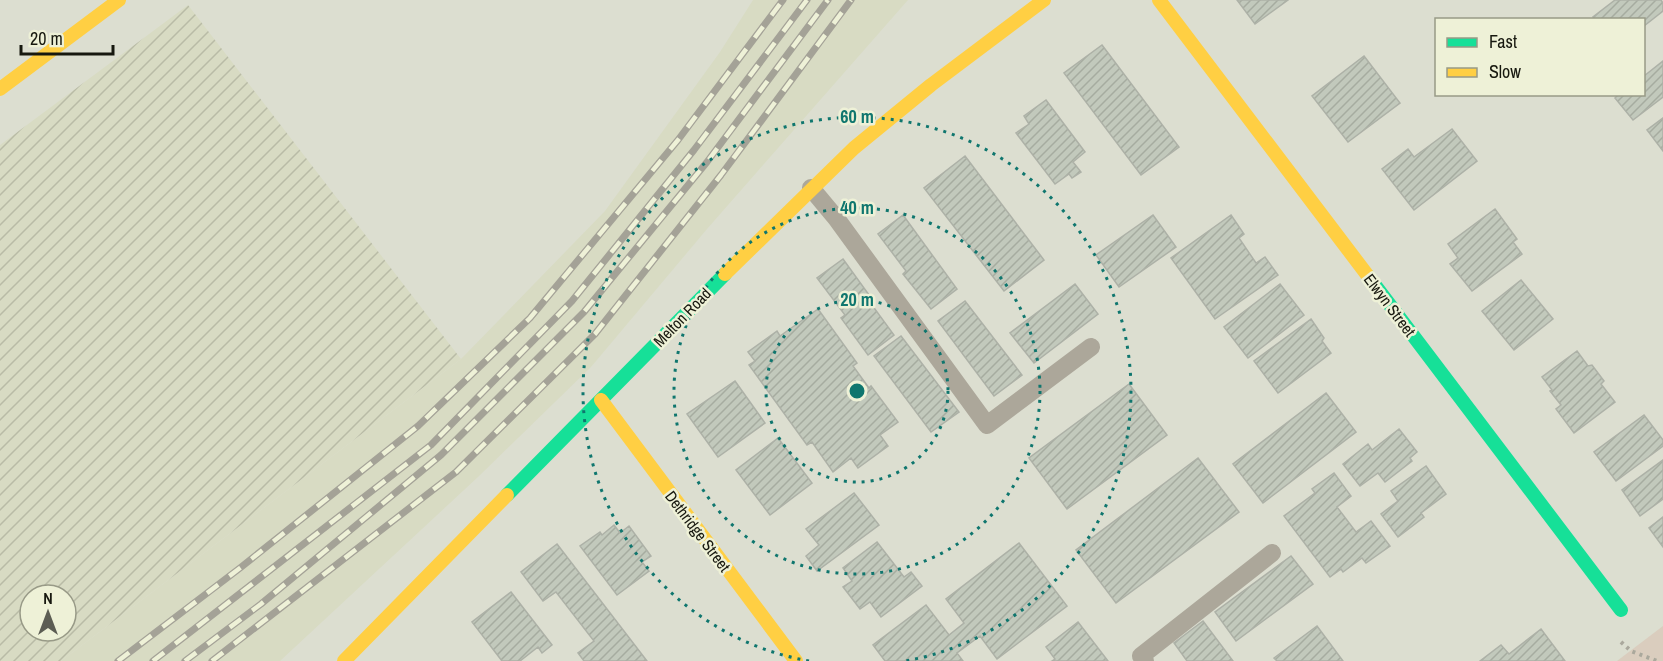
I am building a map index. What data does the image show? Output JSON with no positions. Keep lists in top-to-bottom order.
{
  "streets": {
    "street": ["Elwyn Street", "Melton Road", "Dethridge Street"]
  },
  "crossings": [
    ["Melton Road", "Dethridge Street"]
  ],
  "legend": ["Fast", "Slow"],
  "scale_bar": "20 m",
  "north": "top",
  "rings": ["60 m", "40 m", "20 m"]
}
